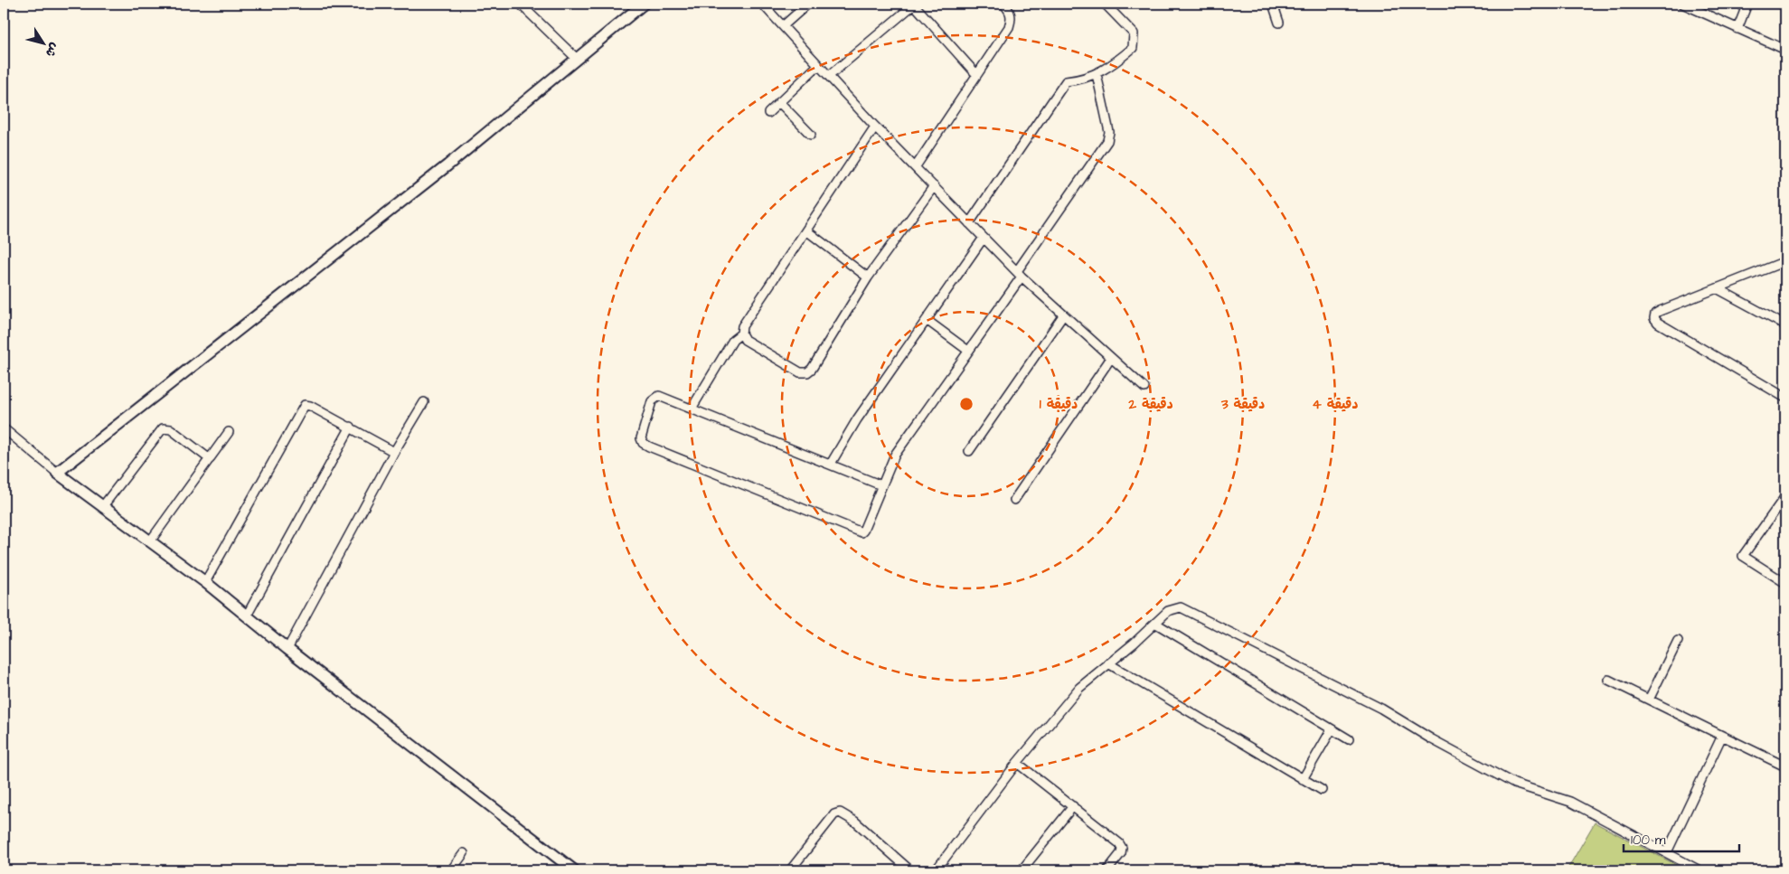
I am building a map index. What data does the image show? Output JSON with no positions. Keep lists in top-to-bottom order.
{
  "scale_bar": "100 m",
  "north": "bottom right",
  "rings": [
    "1 دقيقة",
    "2 دقيقة",
    "3 دقيقة",
    "4 دقيقة"
  ]
}
